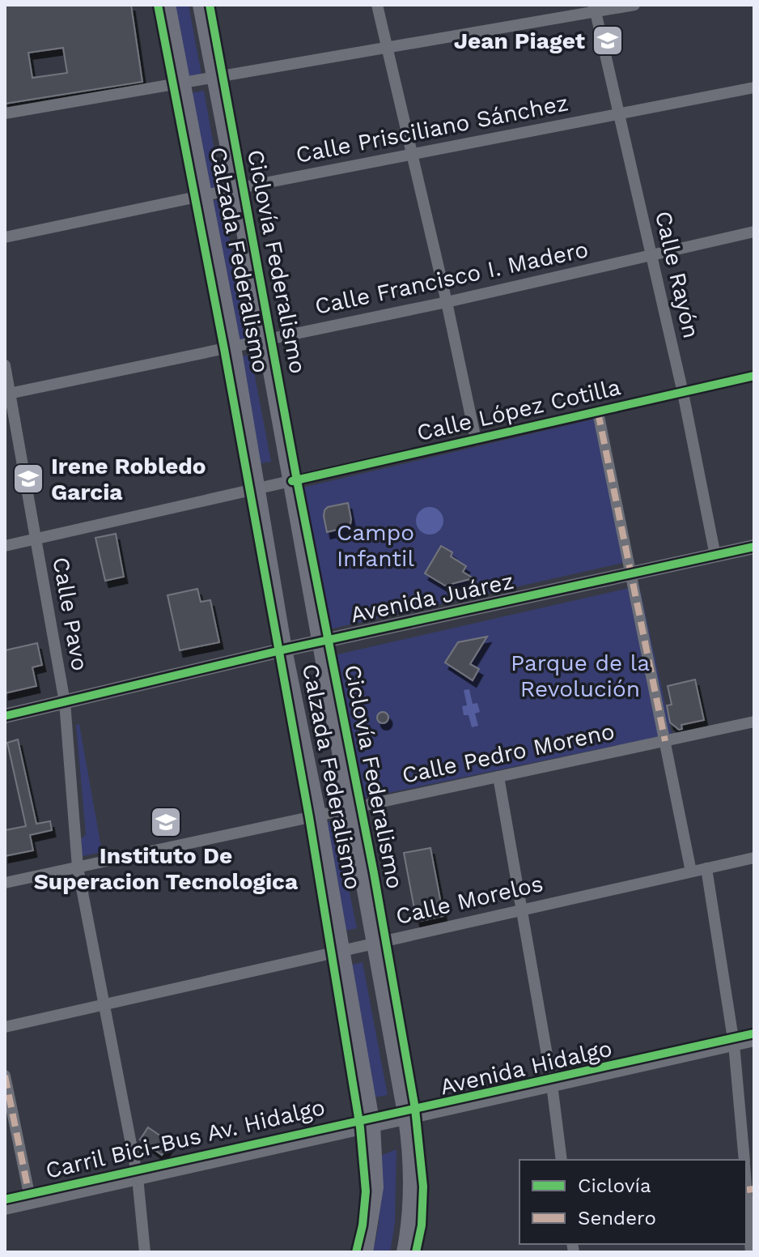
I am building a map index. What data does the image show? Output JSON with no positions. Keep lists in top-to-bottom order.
{
  "streets": {
    "main road": ["Calzada Federalismo", "Avenida Juárez", "Avenida Hidalgo"],
    "street": [
      "Calle Prisciliano Sánchez",
      "Calle Rayón",
      "Calle Francisco I. Madero",
      "Calle López Cotilla",
      "Calle Pavo",
      "Calle Pedro Moreno",
      "Calle Morelos"
    ],
    "cycle path": ["Ciclovía Federalismo", "Carril Bici-Bus Av. Hidalgo"]
  },
  "crossings": [
    ["Calle Prisciliano Sánchez", "Calzada Federalismo"],
    ["Calle Prisciliano Sánchez", "Calle Rayón"],
    ["Calzada Federalismo", "Calle Francisco I. Madero"],
    ["Calzada Federalismo", "Calle López Cotilla"],
    ["Calzada Federalismo", "Avenida Juárez"],
    ["Calzada Federalismo", "Calle Pedro Moreno"],
    ["Calzada Federalismo", "Calle Morelos"],
    ["Calzada Federalismo", "Avenida Hidalgo"],
    ["Calle Rayón", "Calle Francisco I. Madero"],
    ["Calle Rayón", "Calle López Cotilla"],
    ["Calle Rayón", "Avenida Juárez"],
    ["Calle Francisco I. Madero", "Calle Pavo"],
    ["Calle López Cotilla", "Calle Pavo"],
    ["Avenida Juárez", "Calle Pavo"],
    ["Calle Pavo", "Calle Pedro Moreno"],
    ["Calle Pavo", "Calle Morelos"],
    ["Calle Pavo", "Avenida Hidalgo"]
  ],
  "parks": ["Campo Infantil", "Parque de la Revolución"],
  "places": {
    "school or university": ["Jean Piaget", "Irene Robledo Garcia", "Instituto De Superacion Tecnologica"]
  },
  "legend": ["Ciclovía", "Sendero"]
}
